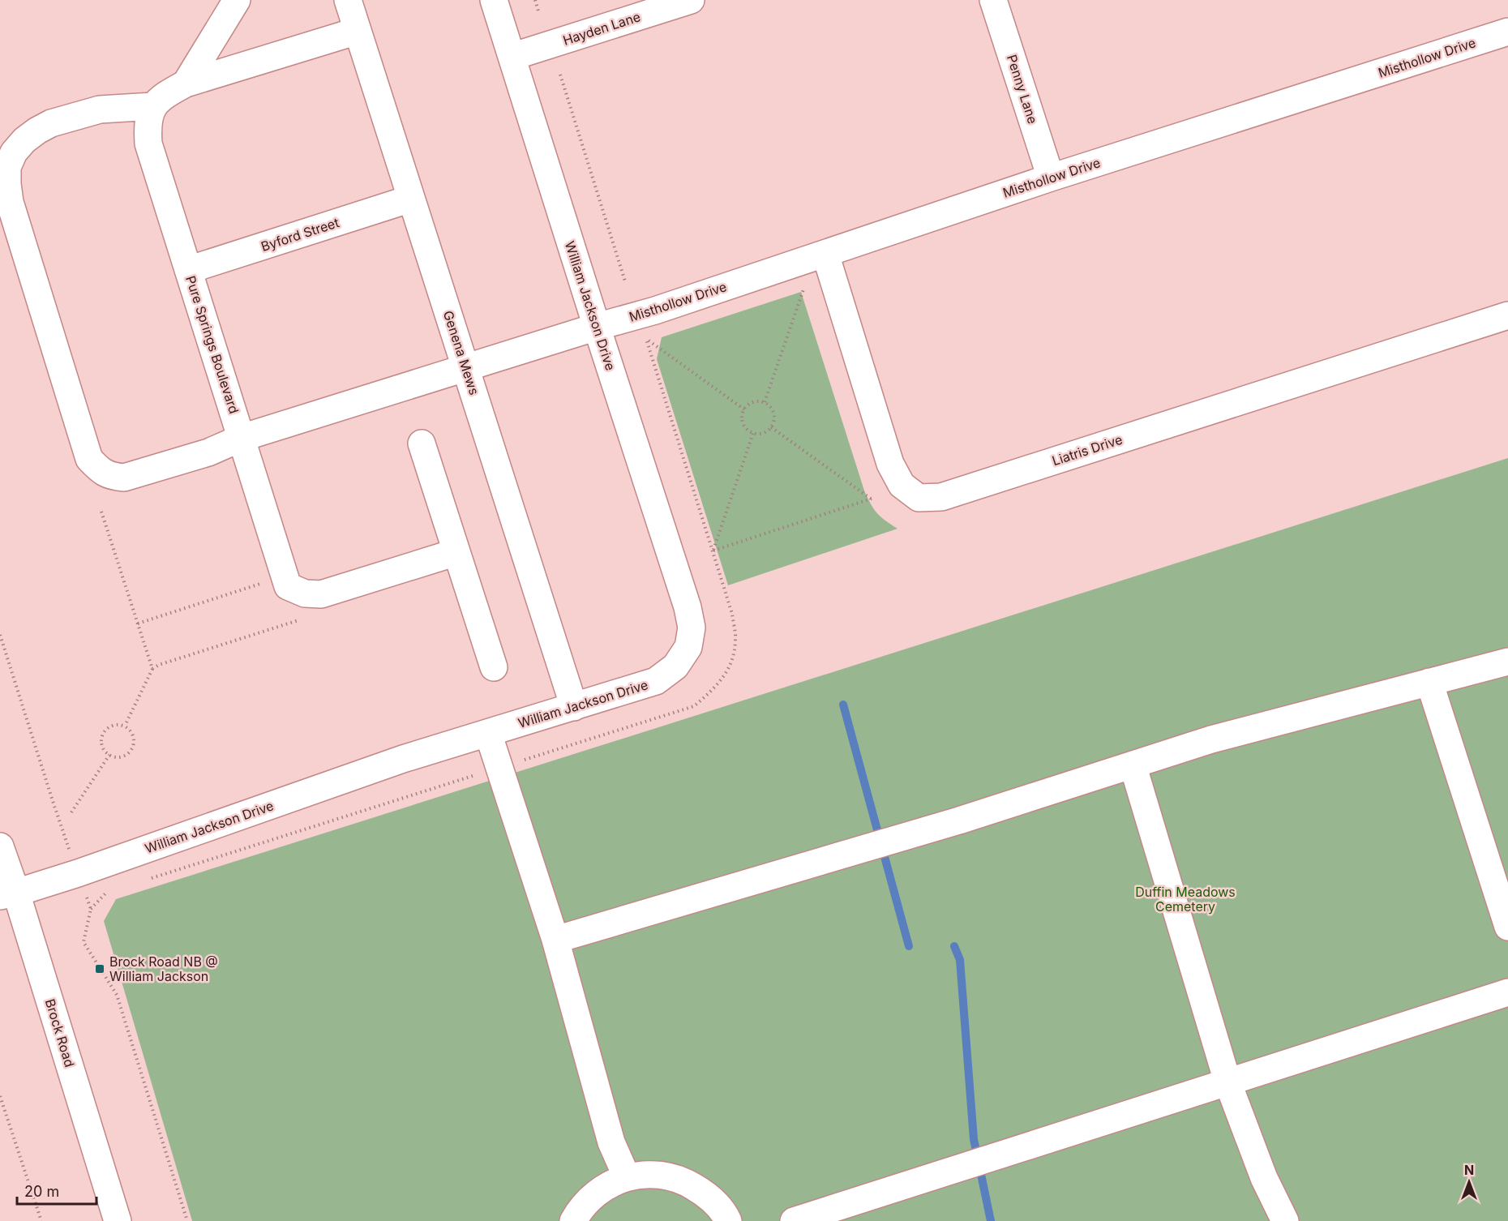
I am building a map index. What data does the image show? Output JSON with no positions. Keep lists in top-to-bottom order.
{
  "streets": {
    "street": [
      "Hayden Lane",
      "Misthollow Drive",
      "Penny Lane",
      "Byford Street",
      "William Jackson Drive",
      "Pure Springs Boulevard",
      "Genena Mews",
      "Liatris Drive",
      "Brock Road"
    ]
  },
  "crossings": [
    ["Hayden Lane", "William Jackson Drive"],
    ["Misthollow Drive", "Penny Lane"],
    ["Misthollow Drive", "William Jackson Drive"],
    ["Misthollow Drive", "Liatris Drive"],
    ["Byford Street", "Pure Springs Boulevard"],
    ["Byford Street", "Genena Mews"],
    ["William Jackson Drive", "Genena Mews"],
    ["William Jackson Drive", "Brock Road"]
  ],
  "parks": ["Duffin Meadows Cemetery"],
  "places": {
    "transit": ["Brock Road NB @ William Jackson"]
  },
  "scale_bar": "20 m",
  "north": "top"
}
